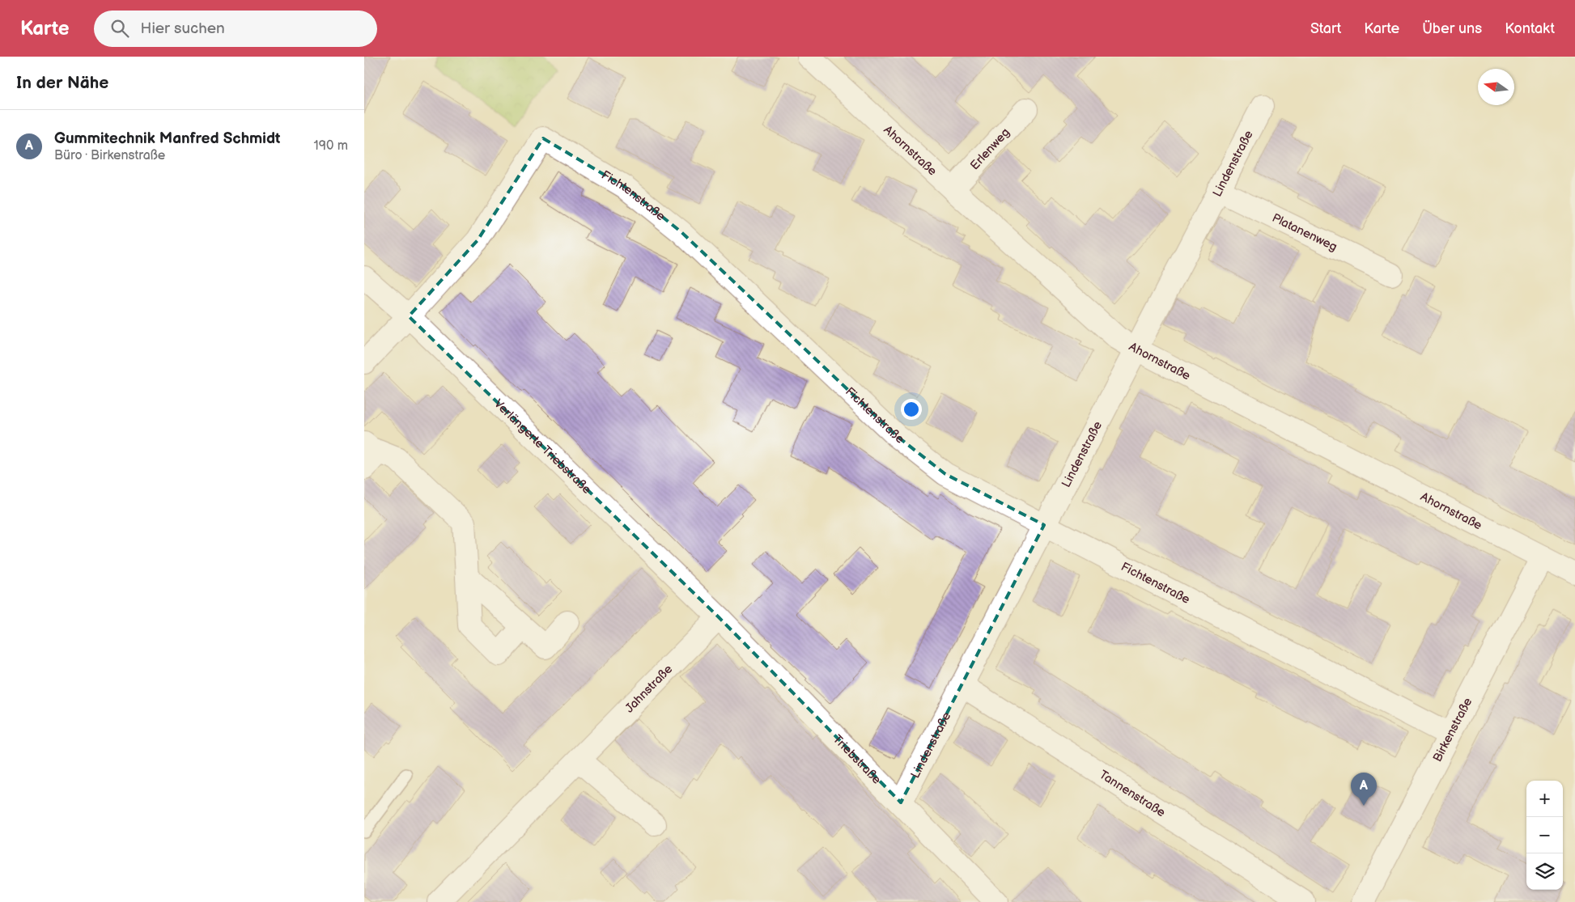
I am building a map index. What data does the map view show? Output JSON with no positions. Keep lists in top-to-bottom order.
{
  "streets": {
    "street": [
      "Erlenweg",
      "Ahornstraße",
      "Lindenstraße",
      "Fichtenstraße",
      "Platanenweg",
      "Verlängerte Triebstraße",
      "Jahnstraße",
      "Birkenstraße",
      "Triebstraße",
      "Tannenstraße"
    ]
  },
  "crossings": [
    ["Erlenweg", "Ahornstraße"],
    ["Ahornstraße", "Lindenstraße"],
    ["Ahornstraße", "Birkenstraße"],
    ["Lindenstraße", "Fichtenstraße"],
    ["Lindenstraße", "Platanenweg"],
    ["Lindenstraße", "Triebstraße"],
    ["Lindenstraße", "Tannenstraße"],
    ["Fichtenstraße", "Verlängerte Triebstraße"],
    ["Fichtenstraße", "Birkenstraße"],
    ["Verlängerte Triebstraße", "Jahnstraße"],
    ["Verlängerte Triebstraße", "Triebstraße"],
    ["Jahnstraße", "Triebstraße"]
  ],
  "north": "left",
  "page": {
    "header": "Karte",
    "search": "Hier suchen",
    "nav": [
      "Start",
      "Karte",
      "Über uns",
      "Kontakt"
    ],
    "heading": "In der Nähe",
    "list": [
      {
        "mark": "A",
        "name": "Gummitechnik Manfred Schmidt",
        "note": "Büro · Birkenstraße",
        "value": "190 m"
      }
    ],
    "pins": "A",
    "map_buttons": ["+", "−"]
  }
}
